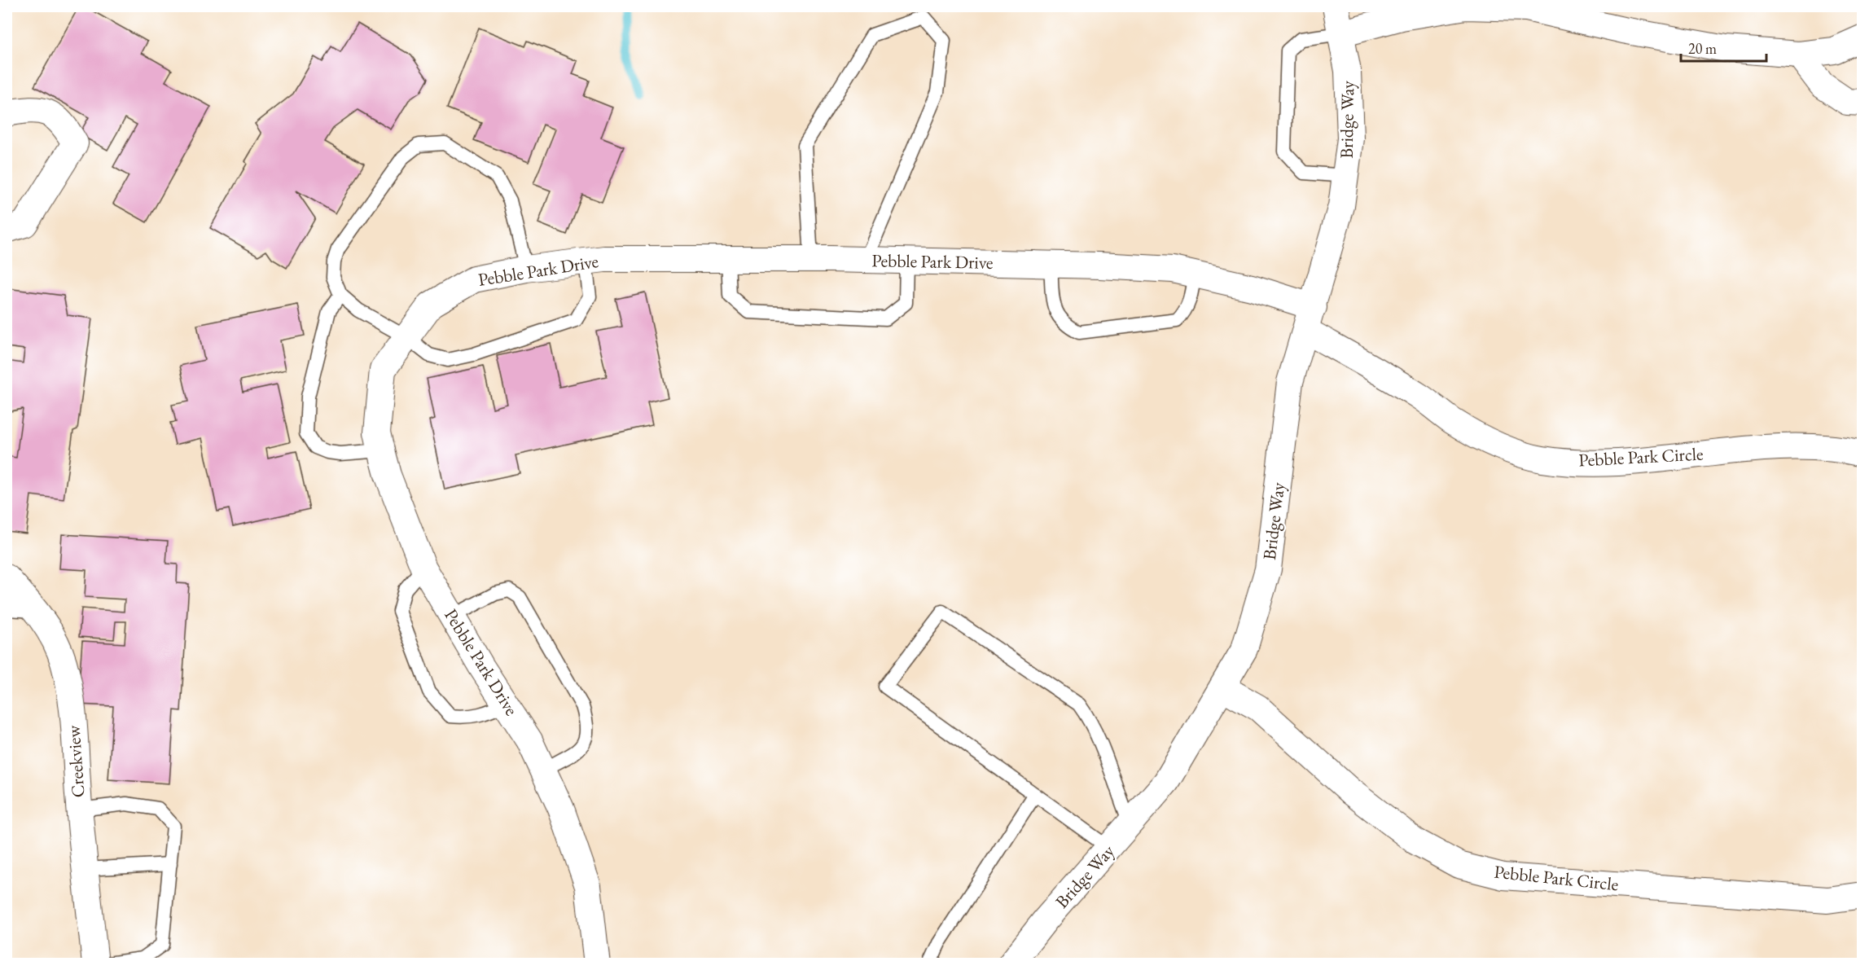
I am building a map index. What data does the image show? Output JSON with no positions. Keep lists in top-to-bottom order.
{
  "streets": {
    "street": [
      "Bridge Way",
      "Pebble Park Drive",
      "Pebble Park Circle",
      "Creekview"
    ]
  },
  "crossings": [
    ["Bridge Way", "Pebble Park Drive"],
    ["Bridge Way", "Pebble Park Circle"],
    ["Pebble Park Drive", "Pebble Park Circle"]
  ],
  "scale_bar": "20 m"
}
